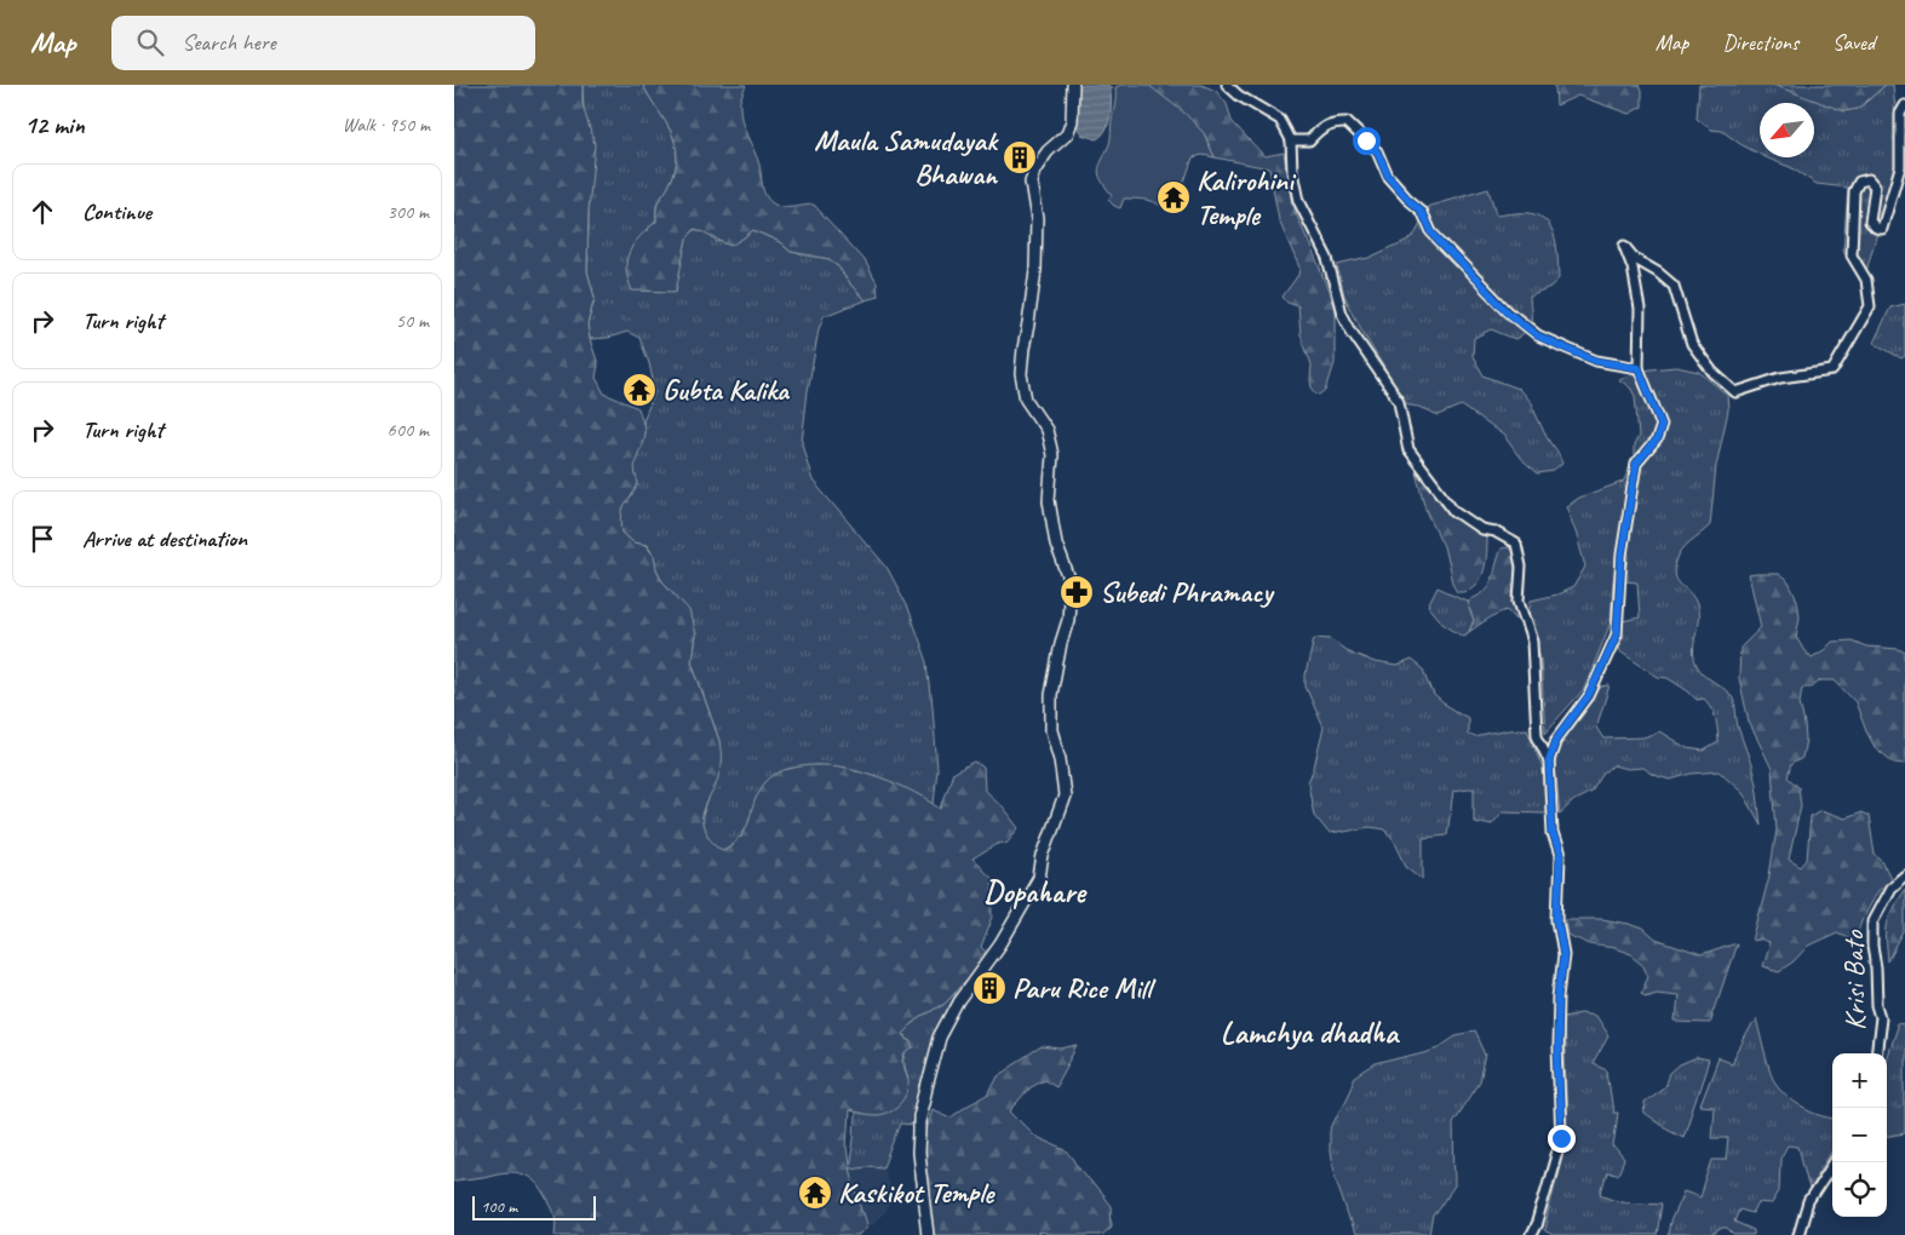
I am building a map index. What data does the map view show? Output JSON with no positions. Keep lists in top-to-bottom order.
{
  "streets": {
    "street": ["Krisi Bato"]
  },
  "districts": ["Dopahare", "Lamchya dhadha"],
  "places": {
    "building": ["Maula Samudayak Bhawan", "Paru Rice Mill"],
    "temple": ["Kalirohini Temple", "Gubta Kalika", "Kaskikot Temple"],
    "pharmacy": ["Subedi Phramacy"]
  },
  "scale_bar": "100 m",
  "north": "bottom left",
  "page": {
    "header": "Map",
    "search": "Search here",
    "nav": ["Map", "Directions", "Saved"],
    "heading": ["12 min", "Walk · 950 m"],
    "list": [
      ["Continue", "300 m"],
      ["Turn right", "50 m"],
      ["Turn right", "600 m"],
      "Arrive at destination"
    ],
    "map_buttons": ["+", "−"],
    "scale": "100 m"
  }
}
